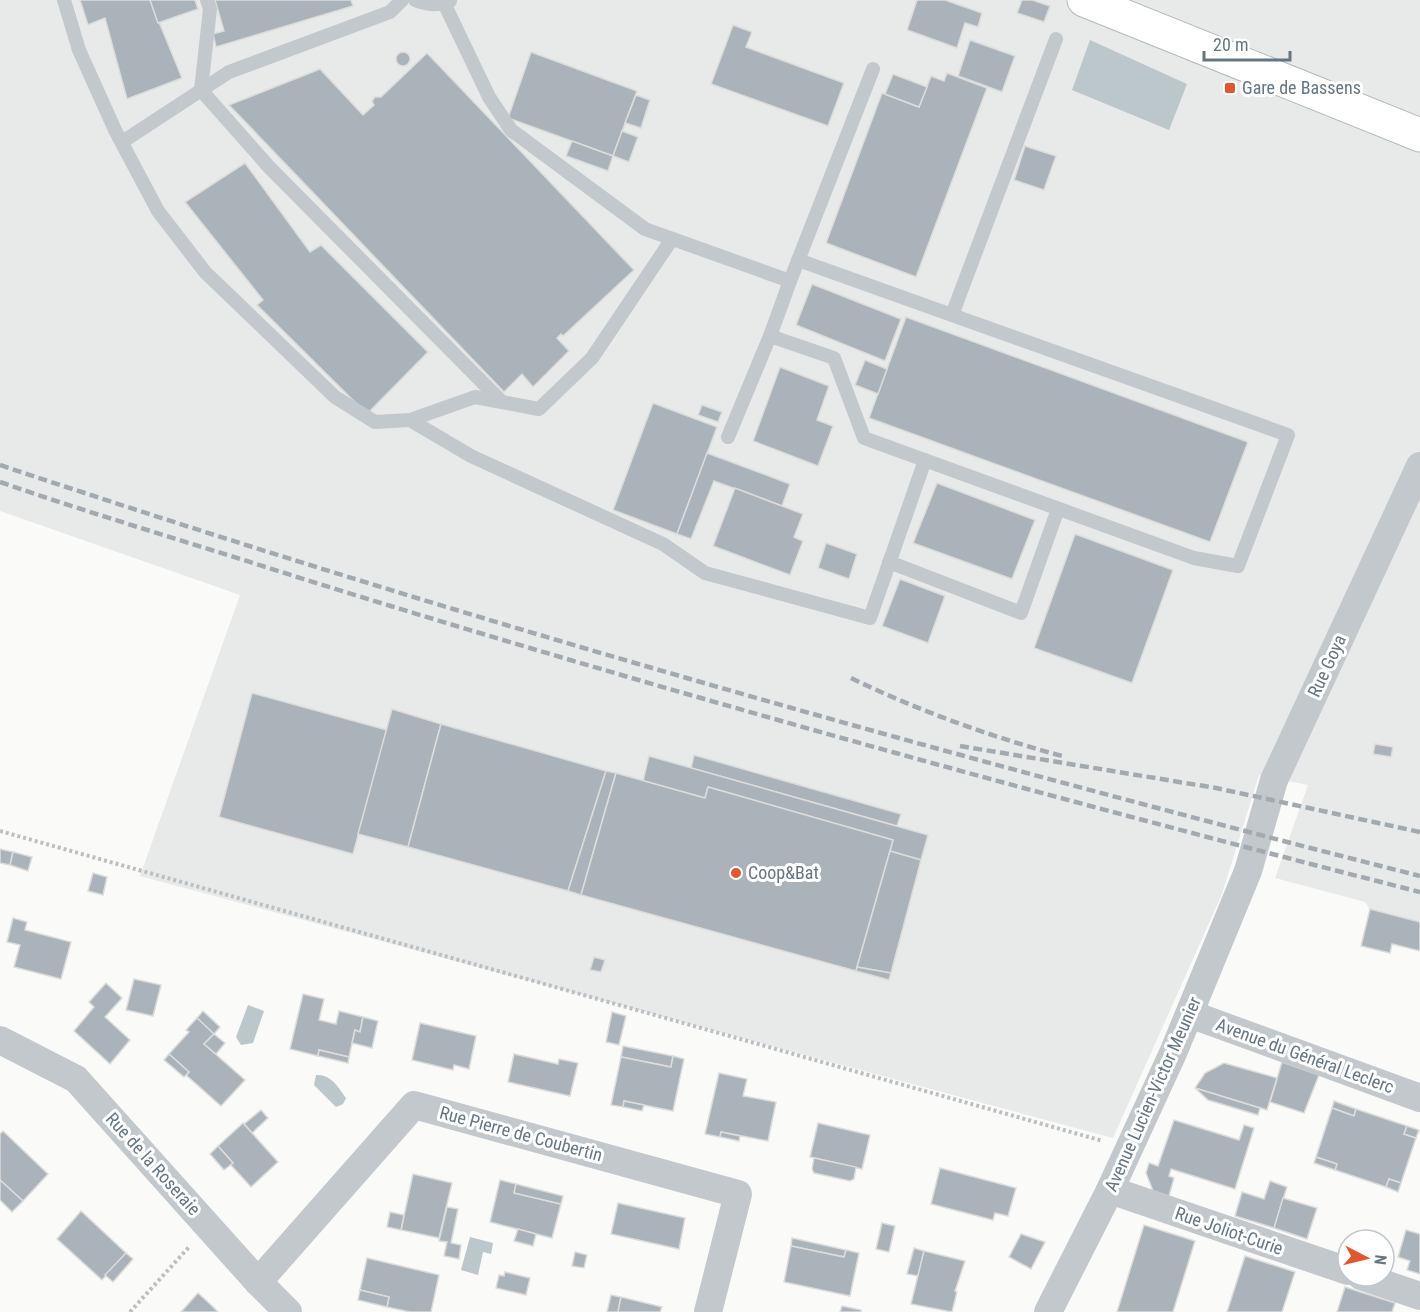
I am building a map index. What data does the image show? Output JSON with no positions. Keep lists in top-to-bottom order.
{
  "streets": {
    "street": [
      "Rue Goya",
      "Avenue du Général Leclerc",
      "Avenue Lucien-Victor Meunier",
      "Rue Pierre de Coubertin",
      "Rue de la Roseraie",
      "Rue Joliot-Curie"
    ]
  },
  "crossings": [
    ["Rue Goya", "Avenue Lucien-Victor Meunier"],
    ["Avenue du Général Leclerc", "Avenue Lucien-Victor Meunier"],
    ["Avenue Lucien-Victor Meunier", "Rue Joliot-Curie"],
    ["Rue Pierre de Coubertin", "Rue de la Roseraie"]
  ],
  "places": {
    "transit": ["Gare de Bassens"],
    "other": ["Coop&Bat"]
  },
  "scale_bar": "20 m",
  "north": "right"
}
